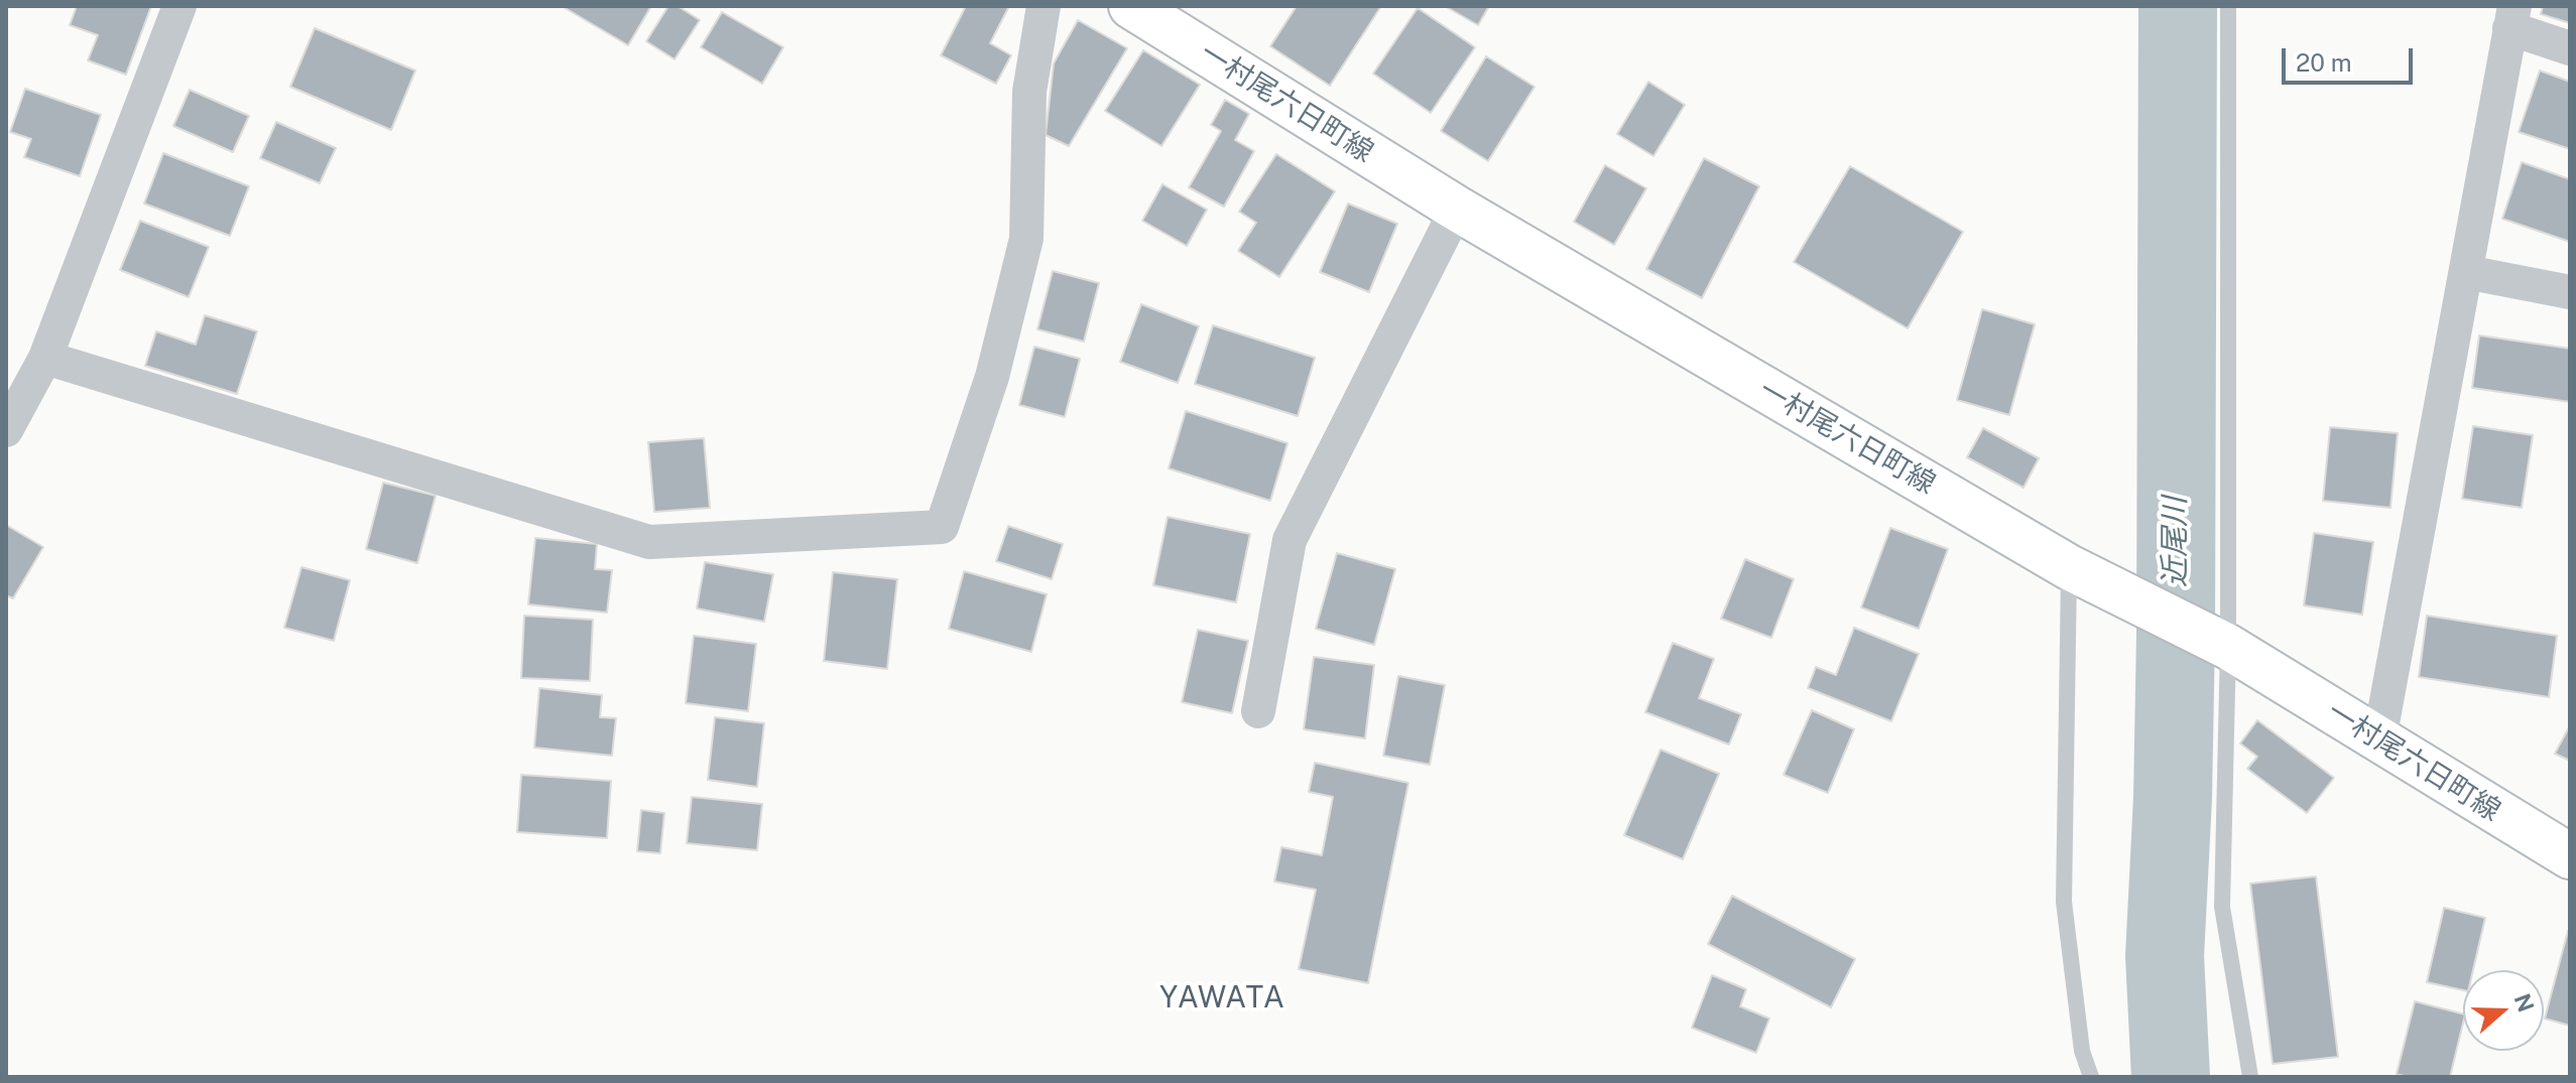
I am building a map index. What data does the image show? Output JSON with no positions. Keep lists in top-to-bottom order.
{
  "streets": {
    "main road": ["一村尾六日町線"]
  },
  "districts": ["YAWATA"],
  "water": ["近尾川"],
  "scale_bar": "20 m",
  "north": "right"
}
